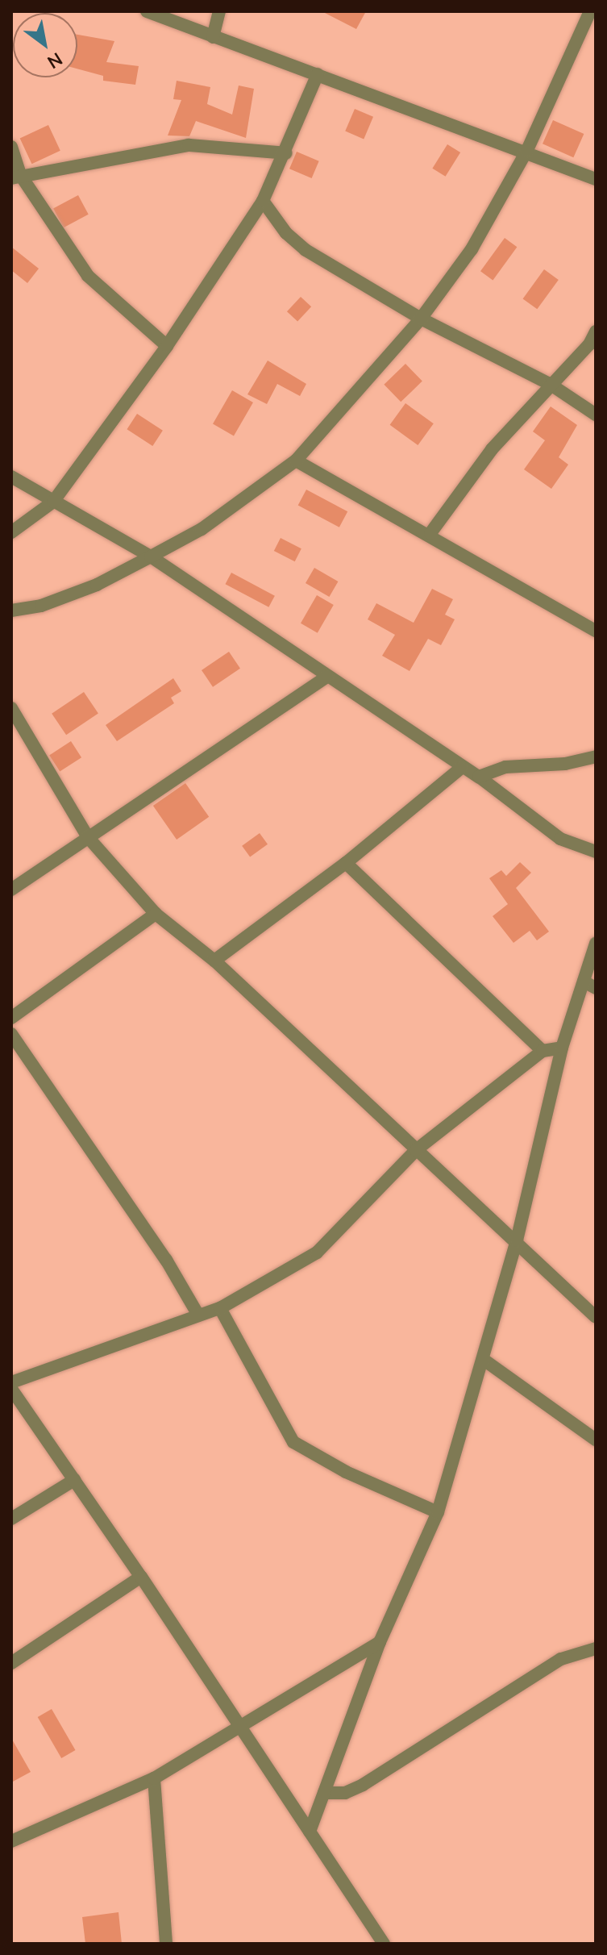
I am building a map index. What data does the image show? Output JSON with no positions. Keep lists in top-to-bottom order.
{
  "north": "bottom right"
}
